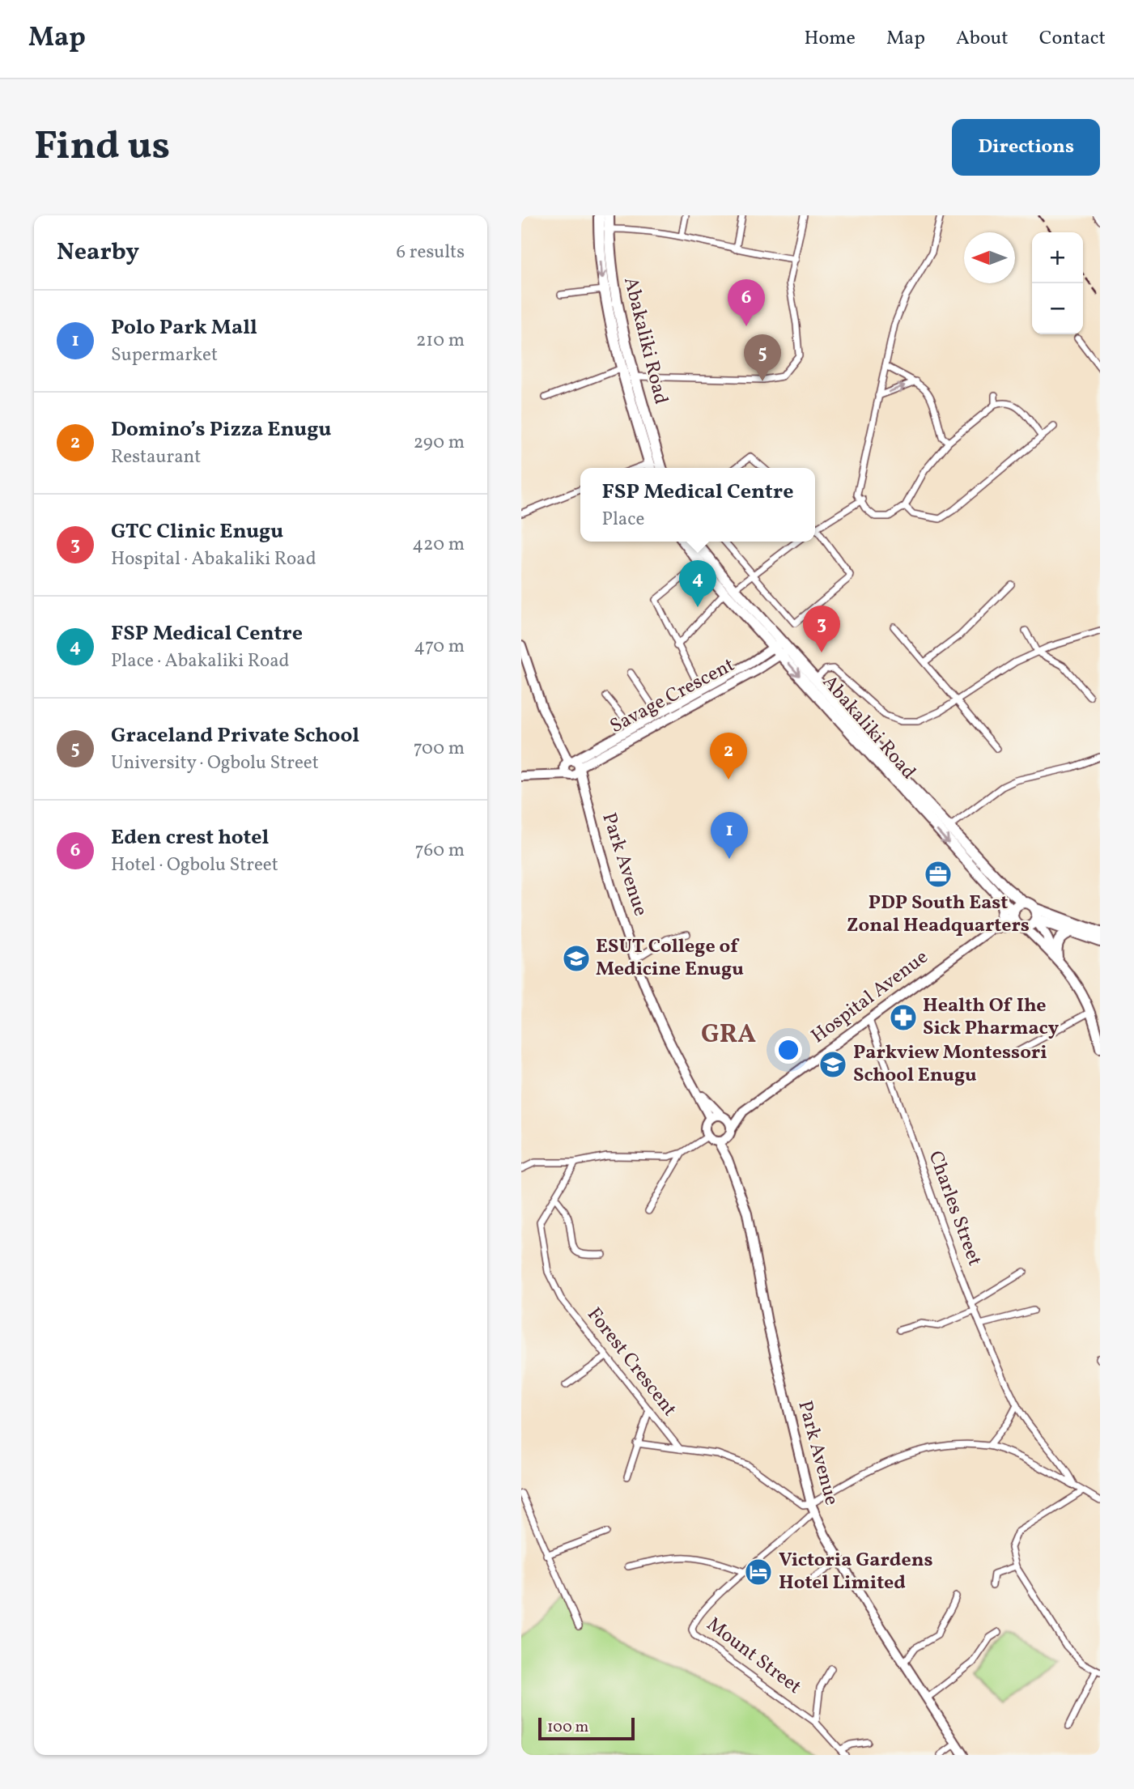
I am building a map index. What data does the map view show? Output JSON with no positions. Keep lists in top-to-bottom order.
{
  "streets": {
    "main road": ["Abakaliki Road"],
    "street": [
      "Savage Crescent",
      "Park Avenue",
      "Hospital Avenue",
      "Charles Street",
      "Forest Crescent",
      "Mount Street"
    ]
  },
  "crossings": [
    ["Abakaliki Road", "Savage Crescent"],
    ["Abakaliki Road", "Hospital Avenue"],
    ["Savage Crescent", "Park Avenue"],
    ["Park Avenue", "Mount Street"],
    ["Hospital Avenue", "Charles Street"]
  ],
  "districts": ["GRA"],
  "places": {
    "office": ["PDP South East Zonal Headquarters"],
    "school or university": ["ESUT College of Medicine Enugu", "Parkview Montessori School Enugu"],
    "pharmacy": ["Health Of Ihe Sick Pharmacy"],
    "hotel": ["Victoria Gardens Hotel Limited"]
  },
  "scale_bar": "100 m",
  "north": "left",
  "page": {
    "header": "Map",
    "nav": [
      "Home",
      "Map",
      "About",
      "Contact"
    ],
    "buttons": "Directions",
    "title": "Find us",
    "heading": ["Nearby", "6 results"],
    "map_buttons": ["+", "−"],
    "pins": [
      "6",
      "5",
      "4",
      "3",
      "2",
      "1"
    ],
    "list": [
      {
        "mark": "1",
        "name": "Polo Park Mall",
        "note": "Supermarket",
        "value": "210 m"
      },
      {
        "mark": "2",
        "name": "Domino’s Pizza Enugu",
        "note": "Restaurant",
        "value": "290 m"
      },
      {
        "mark": "3",
        "name": "GTC Clinic Enugu",
        "note": "Hospital · Abakaliki Road",
        "value": "420 m"
      },
      {
        "mark": "4",
        "name": "FSP Medical Centre",
        "note": "Place · Abakaliki Road",
        "value": "470 m"
      },
      {
        "mark": "5",
        "name": "Graceland Private School",
        "note": "University · Ogbolu Street",
        "value": "700 m"
      },
      {
        "mark": "6",
        "name": "Eden crest hotel",
        "note": "Hotel · Ogbolu Street",
        "value": "760 m"
      }
    ],
    "popup": ["FSP Medical Centre", "Place"],
    "scale": "100 m"
  }
}
